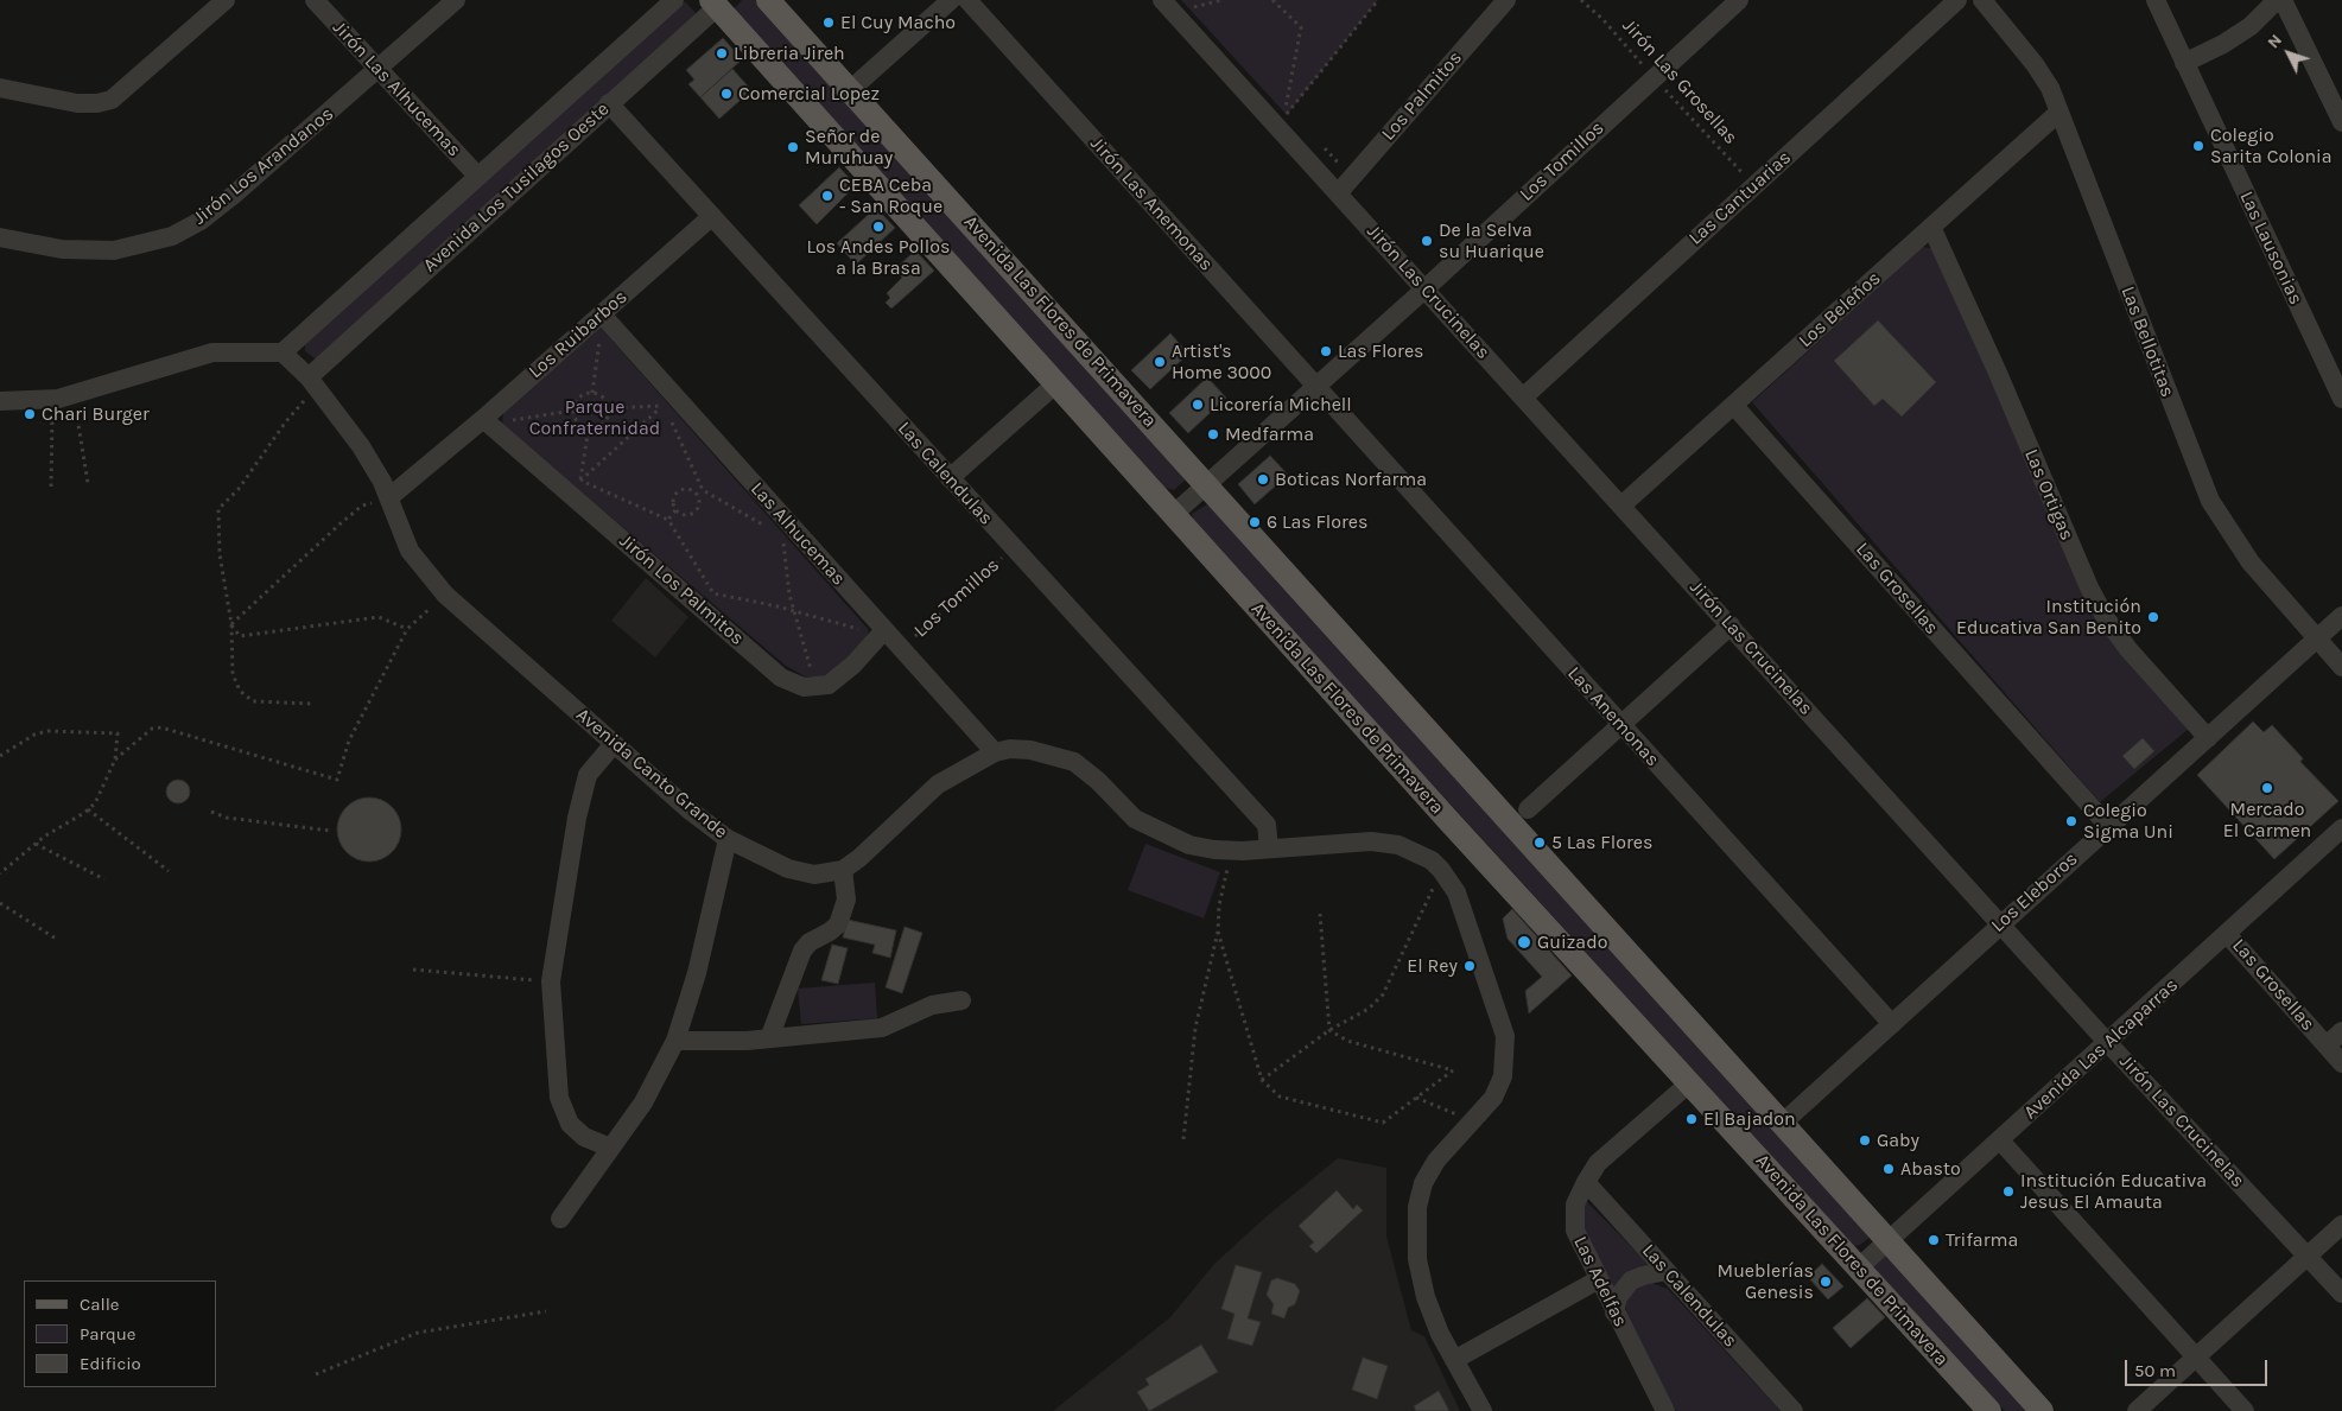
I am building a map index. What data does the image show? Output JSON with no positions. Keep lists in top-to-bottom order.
{
  "streets": {
    "main road": ["Avenida Las Flores de Primavera"],
    "street": [
      "Jirón Las Alhucemas",
      "Los Palmitos",
      "Los Tomillos",
      "Jirón Los Arandanos",
      "Avenida Los Tusilagos Oeste",
      "Las Cantuarias",
      "Jirón Las Anemonas",
      "Las Lausonias",
      "Jirón Las Crucinelas",
      "Los Beleños",
      "Los Ruibarbos",
      "Las Bellotitas",
      "Las Calendulas",
      "Las Ortigas",
      "Las Alhucemas",
      "Las Grosellas",
      "Jirón Los Palmitos",
      "Las Anemonas",
      "Avenida Canto Grande",
      "Los Eleboros",
      "Avenida Las Alcaparras",
      "Las Adelfas"
    ],
    "path": ["Jirón Las Grosellas"]
  },
  "crossings": [
    ["Jirón Las Grosellas", "Los Tomillos"],
    ["Jirón Las Grosellas", "Las Cantuarias"],
    ["Jirón Las Alhucemas", "Jirón Los Arandanos"],
    ["Jirón Las Alhucemas", "Avenida Los Tusilagos Oeste"],
    ["Los Palmitos", "Jirón Las Crucinelas"],
    ["Los Tomillos", "Jirón Las Anemonas"],
    ["Los Tomillos", "Jirón Las Crucinelas"],
    ["Los Tomillos", "Avenida Las Flores de Primavera"],
    ["Los Tomillos", "Las Calendulas"],
    ["Los Tomillos", "Las Alhucemas"],
    ["Avenida Los Tusilagos Oeste", "Avenida Las Flores de Primavera"],
    ["Avenida Los Tusilagos Oeste", "Las Calendulas"],
    ["Avenida Los Tusilagos Oeste", "Avenida Canto Grande"],
    ["Las Cantuarias", "Jirón Las Crucinelas"],
    ["Jirón Las Anemonas", "Las Anemonas"],
    ["Jirón Las Crucinelas", "Los Beleños"],
    ["Jirón Las Crucinelas", "Los Eleboros"],
    ["Jirón Las Crucinelas", "Avenida Las Alcaparras"],
    ["Los Beleños", "Las Bellotitas"],
    ["Los Beleños", "Las Ortigas"],
    ["Los Beleños", "Las Grosellas"],
    ["Avenida Las Flores de Primavera", "Los Eleboros"],
    ["Avenida Las Flores de Primavera", "Avenida Las Alcaparras"],
    ["Avenida Las Flores de Primavera", "Las Adelfas"],
    ["Los Ruibarbos", "Las Calendulas"],
    ["Los Ruibarbos", "Las Alhucemas"],
    ["Los Ruibarbos", "Jirón Los Palmitos"],
    ["Los Ruibarbos", "Avenida Canto Grande"],
    ["Las Bellotitas", "Los Eleboros"],
    ["Las Calendulas", "Avenida Canto Grande"],
    ["Las Calendulas", "Las Adelfas"],
    ["Las Ortigas", "Los Eleboros"],
    ["Las Alhucemas", "Jirón Los Palmitos"],
    ["Las Alhucemas", "Avenida Canto Grande"],
    ["Las Grosellas", "Los Eleboros"],
    ["Las Grosellas", "Avenida Las Alcaparras"],
    ["Las Anemonas", "Los Eleboros"]
  ],
  "parks": ["Parque Confraternidad"],
  "places": [
    "El Cuy Macho",
    "Libreria Jireh",
    "Comercial Lopez",
    "Colegio Sarita Colonia",
    "Señor de Muruhuay",
    "CEBA Ceba - San Roque",
    "Los Andes Pollos a la Brasa",
    "De la Selva su Huarique",
    "Las Flores",
    "Artist's Home 3000",
    "Licorería Michell",
    "Chari Burger",
    "Medfarma",
    "Boticas Norfarma",
    "6 Las Flores",
    "Institución Educativa San Benito",
    "Mercado El Carmen",
    "Colegio Sigma Uni",
    "5 Las Flores",
    "Guizado",
    "El Rey",
    "El Bajadon",
    "Gaby",
    "Abasto",
    "Institución Educativa Jesus El Amauta",
    "Trifarma",
    "Mueblerías Genesis"
  ],
  "legend": ["Calle", "Parque", "Edificio"],
  "scale_bar": "50 m",
  "north": "top left"
}
